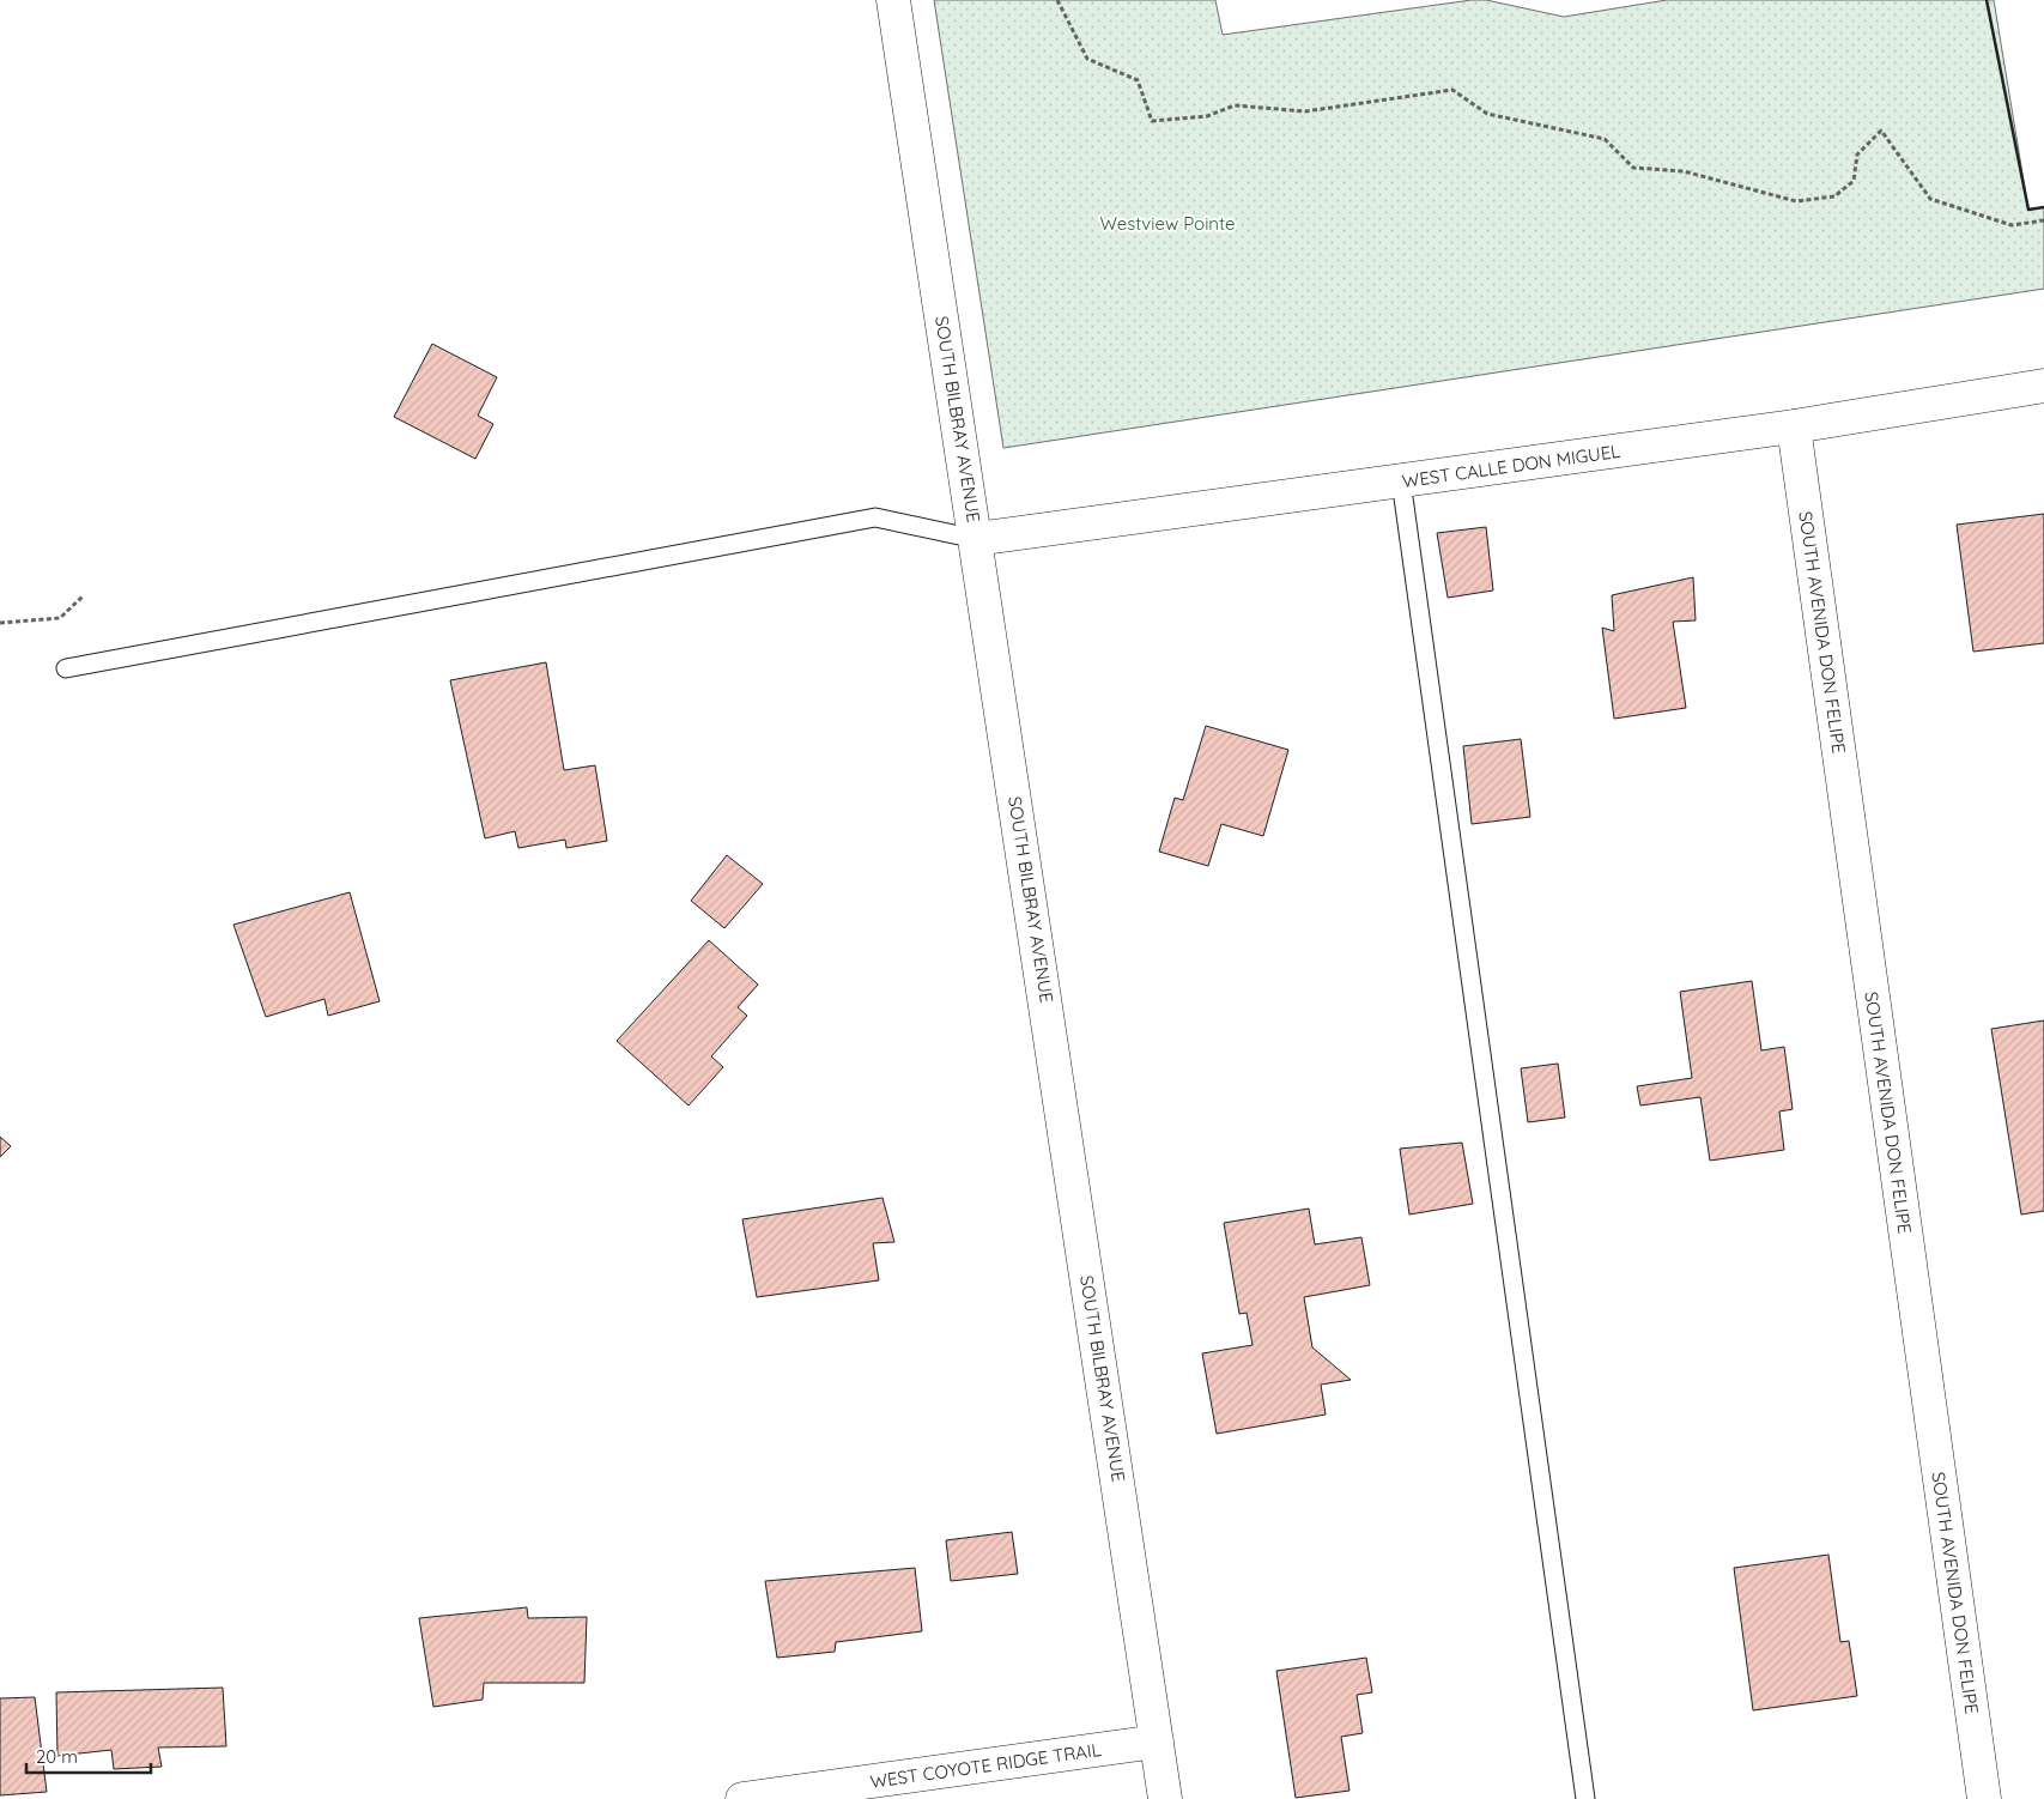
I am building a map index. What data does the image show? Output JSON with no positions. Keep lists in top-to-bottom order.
{
  "streets": {
    "street": [
      "SOUTH BILBRAY AVENUE",
      "WEST CALLE DON MIGUEL",
      "SOUTH AVENIDA DON FELIPE",
      "WEST COYOTE RIDGE TRAIL"
    ]
  },
  "crossings": [
    ["SOUTH BILBRAY AVENUE", "WEST CALLE DON MIGUEL"],
    ["SOUTH BILBRAY AVENUE", "WEST COYOTE RIDGE TRAIL"],
    ["WEST CALLE DON MIGUEL", "SOUTH AVENIDA DON FELIPE"]
  ],
  "parks": ["Westview Pointe"],
  "scale_bar": "20 m"
}
